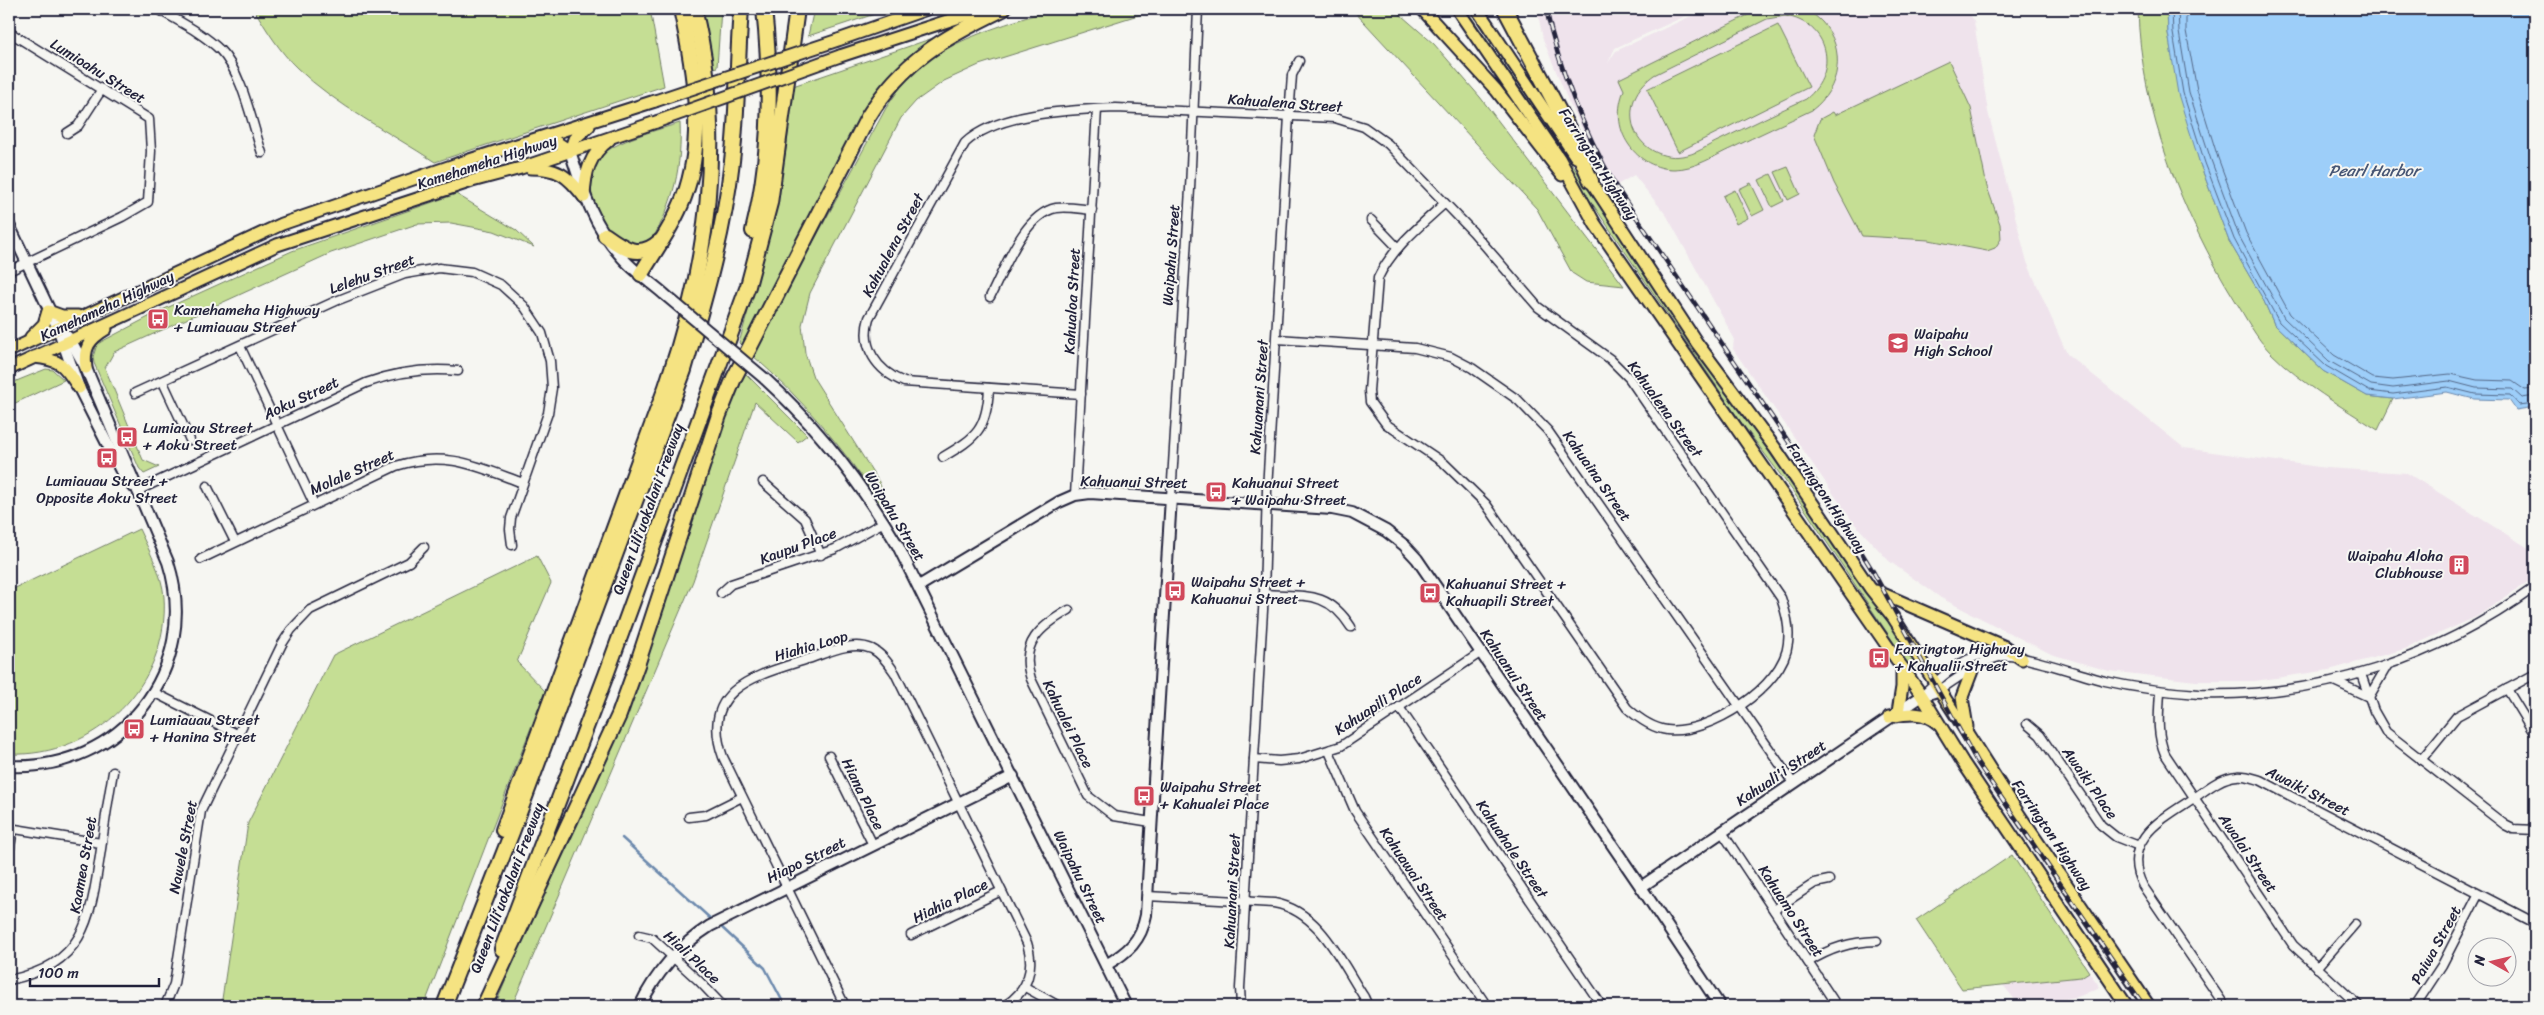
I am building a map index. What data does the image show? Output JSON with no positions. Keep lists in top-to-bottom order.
{
  "streets": {
    "highway": ["Queen Liliʻuokalani Freeway"],
    "main road": ["Kamehameha Highway", "Farrington Highway"],
    "street": [
      "Lumioahu Street",
      "Kahualena Street",
      "Waipahu Street",
      "Lelehu Street",
      "Kahualoa Street",
      "Kahuanani Street",
      "Aoku Street",
      "Molale Street",
      "Kahuaina Street",
      "Kahuanui Street",
      "Kaupu Place",
      "Hiahia Loop",
      "Kahuapili Place",
      "Kahualei Place",
      "Kahuali'i Street",
      "Awaiki Place",
      "Awaiki Street",
      "Hiana Place",
      "Nawele Street",
      "Kahuahale Street",
      "Awalai Street",
      "Hiapo Street",
      "Kaamea Street",
      "Kahuawai Street",
      "Hiahia Place",
      "Kahuamo Street",
      "Paiwa Street",
      "Hiali Place"
    ]
  },
  "crossings": [
    ["Kahualena Street", "Waipahu Street"],
    ["Kahualena Street", "Kahualoa Street"],
    ["Kahualena Street", "Kahuanani Street"],
    ["Kahualena Street", "Kahuaina Street"],
    ["Kamehameha Highway", "Waipahu Street"],
    ["Farrington Highway", "Kahuali'i Street"],
    ["Waipahu Street", "Kahuanui Street"],
    ["Waipahu Street", "Kaupu Place"],
    ["Waipahu Street", "Kahualei Place"],
    ["Waipahu Street", "Hiapo Street"],
    ["Lelehu Street", "Molale Street"],
    ["Kahualoa Street", "Kahuanui Street"],
    ["Kahuanani Street", "Kahuaina Street"],
    ["Kahuanani Street", "Kahuanui Street"],
    ["Kahuanani Street", "Kahuapili Place"],
    ["Kahuaina Street", "Kahuali'i Street"],
    ["Kahuanui Street", "Kahuapili Place"],
    ["Kahuanui Street", "Kahuali'i Street"],
    ["Hiahia Loop", "Hiapo Street"],
    ["Hiahia Loop", "Hiahia Place"],
    ["Kahuapili Place", "Kahuahale Street"],
    ["Kahuapili Place", "Kahuawai Street"],
    ["Kahuali'i Street", "Kahuamo Street"],
    ["Awaiki Place", "Awaiki Street"],
    ["Awaiki Street", "Awalai Street"],
    ["Awaiki Street", "Paiwa Street"],
    ["Hiana Place", "Hiapo Street"],
    ["Hiapo Street", "Hiali Place"]
  ],
  "water": ["Pearl Harbor"],
  "places": {
    "bus stop": [
      "Kamehameha Highway + Lumiauau Street",
      "Lumiauau Street + Aoku Street",
      "Lumiauau Street + Opposite Aoku Street",
      "Kahuanui Street + Waipahu Street",
      "Waipahu Street + Kahuanui Street",
      "Kahuanui Street + Kahuapili Street",
      "Farrington Highway + Kahualii Street",
      "Lumiauau Street + Hanina Street",
      "Waipahu Street + Kahualei Place"
    ],
    "school or university": ["Waipahu High School"],
    "building": ["Waipahu Aloha Clubhouse"]
  },
  "scale_bar": "100 m",
  "north": "left"
}
